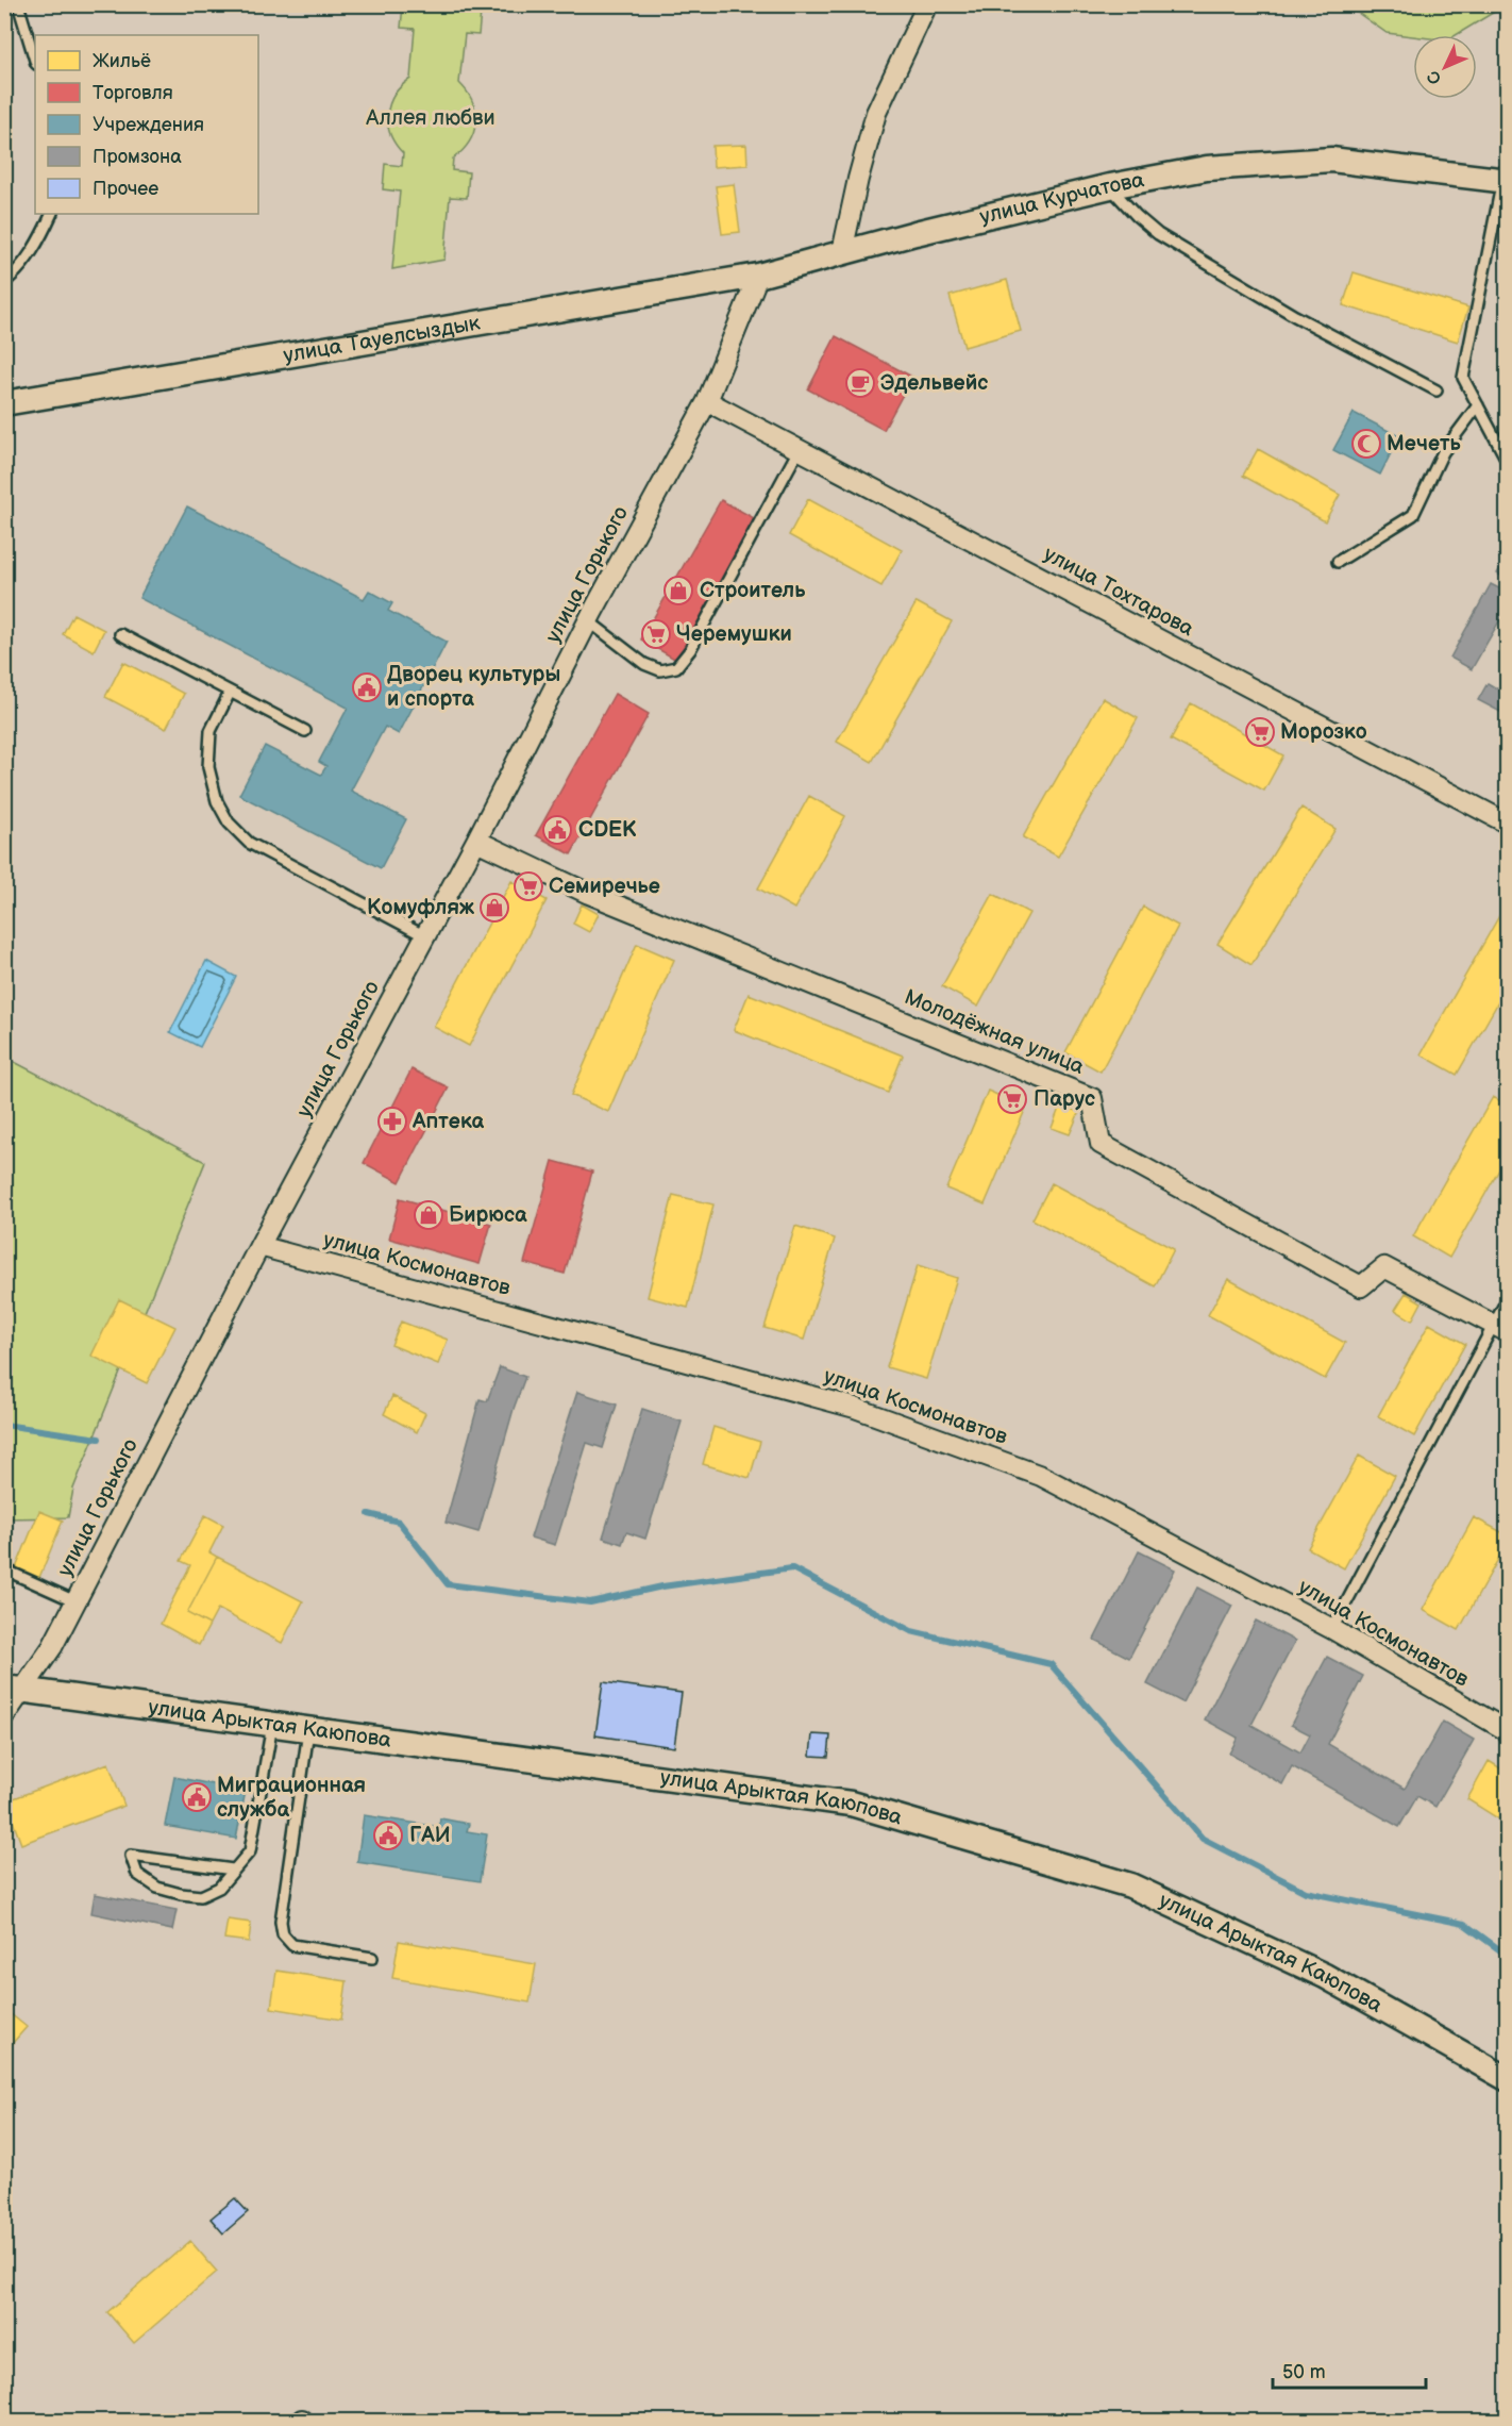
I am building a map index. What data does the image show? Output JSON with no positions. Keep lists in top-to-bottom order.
{
  "streets": {
    "street": [
      "улица Курчатова",
      "улица Тауелсыздык",
      "улица Горького",
      "улица Тохтарова",
      "Молодёжная улица",
      "улица Космонавтов",
      "улица Арыктая Каюпова"
    ]
  },
  "crossings": [
    ["улица Курчатова", "улица Тауелсыздык"],
    ["улица Горького", "улица Тохтарова"],
    ["улица Горького", "Молодёжная улица"],
    ["улица Горького", "улица Космонавтов"],
    ["улица Горького", "улица Арыктая Каюпова"]
  ],
  "parks": ["Аллея любви"],
  "places": {
    "cafe": ["Эдельвейс"],
    "mosque": ["Мечеть"],
    "shop": ["Строитель", "Комуфляж", "Бирюса"],
    "supermarket": [
      "Черемушки",
      "Морозко",
      "Семиречье",
      "Парус"
    ],
    "public building": [
      "Дворец культуры и спорта",
      "CDEK",
      "Миграционная служба",
      "ГАИ"
    ],
    "pharmacy": ["Аптека"]
  },
  "legend": [
    "Жильё",
    "Торговля",
    "Учреждения",
    "Промзона",
    "Прочее"
  ],
  "scale_bar": "50 m",
  "north": "bottom left"
}
